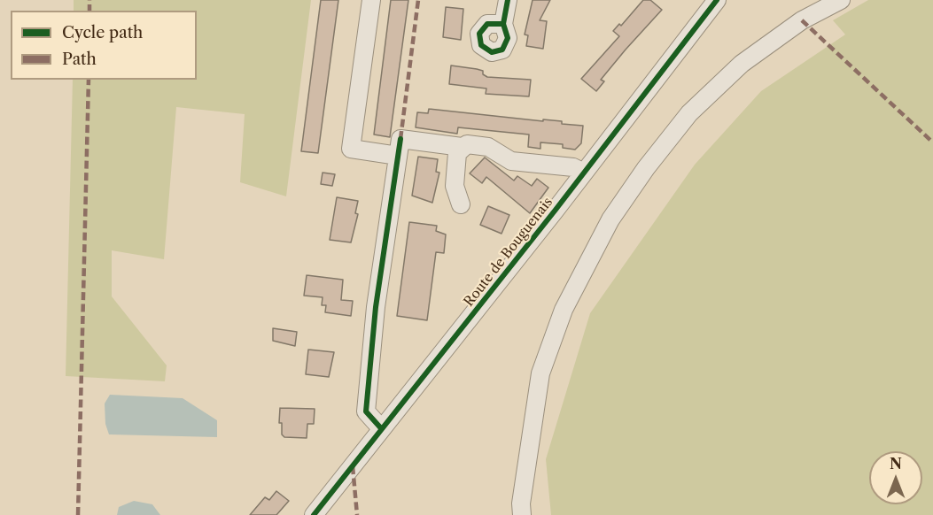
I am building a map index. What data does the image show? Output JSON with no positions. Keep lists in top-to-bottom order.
{
  "streets": {
    "street": ["Route de Bouguenais"]
  },
  "legend": ["Cycle path", "Path"],
  "north": "top"
}
